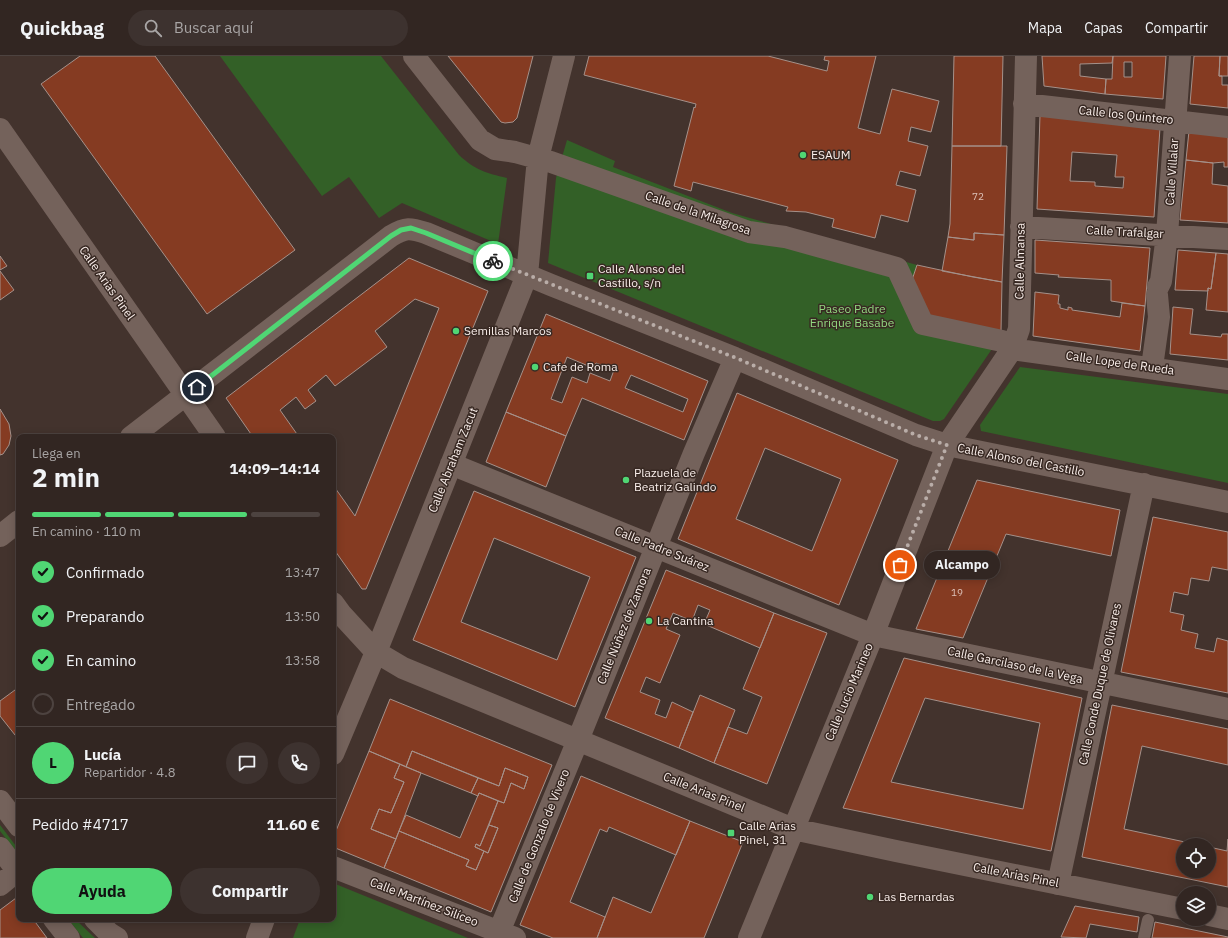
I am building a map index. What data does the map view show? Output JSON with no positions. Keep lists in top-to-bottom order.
{
  "streets": {
    "street": [
      "Calle los Quintero",
      "Calle Villalar",
      "Calle de la Milagrosa",
      "Calle Trafalgar",
      "Calle Almansa",
      "Calle Arias Pinel",
      "Calle Lope de Rueda",
      "Calle Abraham Zacut",
      "Calle Alonso del Castillo",
      "Calle Padre Suárez",
      "Calle Núñez de Zamora",
      "Calle Garcilaso de la Vega",
      "Calle Conde Duque de Olivares",
      "Calle Lucio Marineo",
      "Calle de Gonzalo de Vivero",
      "Calle Martínez Silíceo"
    ]
  },
  "crossings": [
    ["Calle los Quintero", "Calle Villalar"],
    ["Calle los Quintero", "Calle Almansa"],
    ["Calle Villalar", "Calle Trafalgar"],
    ["Calle Villalar", "Calle Lope de Rueda"],
    ["Calle de la Milagrosa", "Calle Almansa"],
    ["Calle de la Milagrosa", "Calle Lope de Rueda"],
    ["Calle de la Milagrosa", "Calle Abraham Zacut"],
    ["Calle Trafalgar", "Calle Almansa"],
    ["Calle Almansa", "Calle Lope de Rueda"],
    ["Calle Almansa", "Calle Alonso del Castillo"],
    ["Calle Almansa", "Calle Lucio Marineo"],
    ["Calle Arias Pinel", "Calle Abraham Zacut"],
    ["Calle Arias Pinel", "Calle Alonso del Castillo"],
    ["Calle Arias Pinel", "Calle Núñez de Zamora"],
    ["Calle Arias Pinel", "Calle Conde Duque de Olivares"],
    ["Calle Arias Pinel", "Calle Lucio Marineo"],
    ["Calle Arias Pinel", "Calle de Gonzalo de Vivero"],
    ["Calle Abraham Zacut", "Calle Alonso del Castillo"],
    ["Calle Abraham Zacut", "Calle Padre Suárez"],
    ["Calle Alonso del Castillo", "Calle Núñez de Zamora"],
    ["Calle Alonso del Castillo", "Calle Conde Duque de Olivares"],
    ["Calle Alonso del Castillo", "Calle Lucio Marineo"],
    ["Calle Padre Suárez", "Calle Núñez de Zamora"],
    ["Calle Padre Suárez", "Calle Garcilaso de la Vega"],
    ["Calle Padre Suárez", "Calle Lucio Marineo"],
    ["Calle Núñez de Zamora", "Calle de Gonzalo de Vivero"],
    ["Calle Garcilaso de la Vega", "Calle Conde Duque de Olivares"],
    ["Calle Garcilaso de la Vega", "Calle Lucio Marineo"],
    ["Calle de Gonzalo de Vivero", "Calle Martínez Silíceo"]
  ],
  "parks": ["Paseo Padre Enrique Basabe"],
  "places": {
    "other": [
      "ESAUM",
      "Semillas Marcos",
      "Cafe de Roma",
      "Plazuela de Beatriz Galindo",
      "Alcampo",
      "La Cantina",
      "Las Bernardas"
    ],
    "transit": ["Calle Alonso del Castillo, s/n", "Calle Arias Pinel, 31"]
  },
  "house_numbers": ["72", "19"],
  "page": {
    "header": "Quickbag",
    "search": "Buscar aquí",
    "nav": ["Mapa", "Capas", "Compartir"],
    "heading": ["2 min", "Llega en", "14:09–14:14"],
    "panel": [
      "Lucía",
      "Repartidor · 4.8",
      "Pedido #4717",
      "11.60 €"
    ],
    "bar": "En camino · 110 m",
    "list": [
      ["Confirmado", "13:47"],
      ["Preparando", "13:50"],
      ["En camino", "13:58"],
      "Entregado"
    ],
    "bubble": "Alcampo",
    "round": "L",
    "buttons": ["Ayuda", "Compartir"]
  }
}
